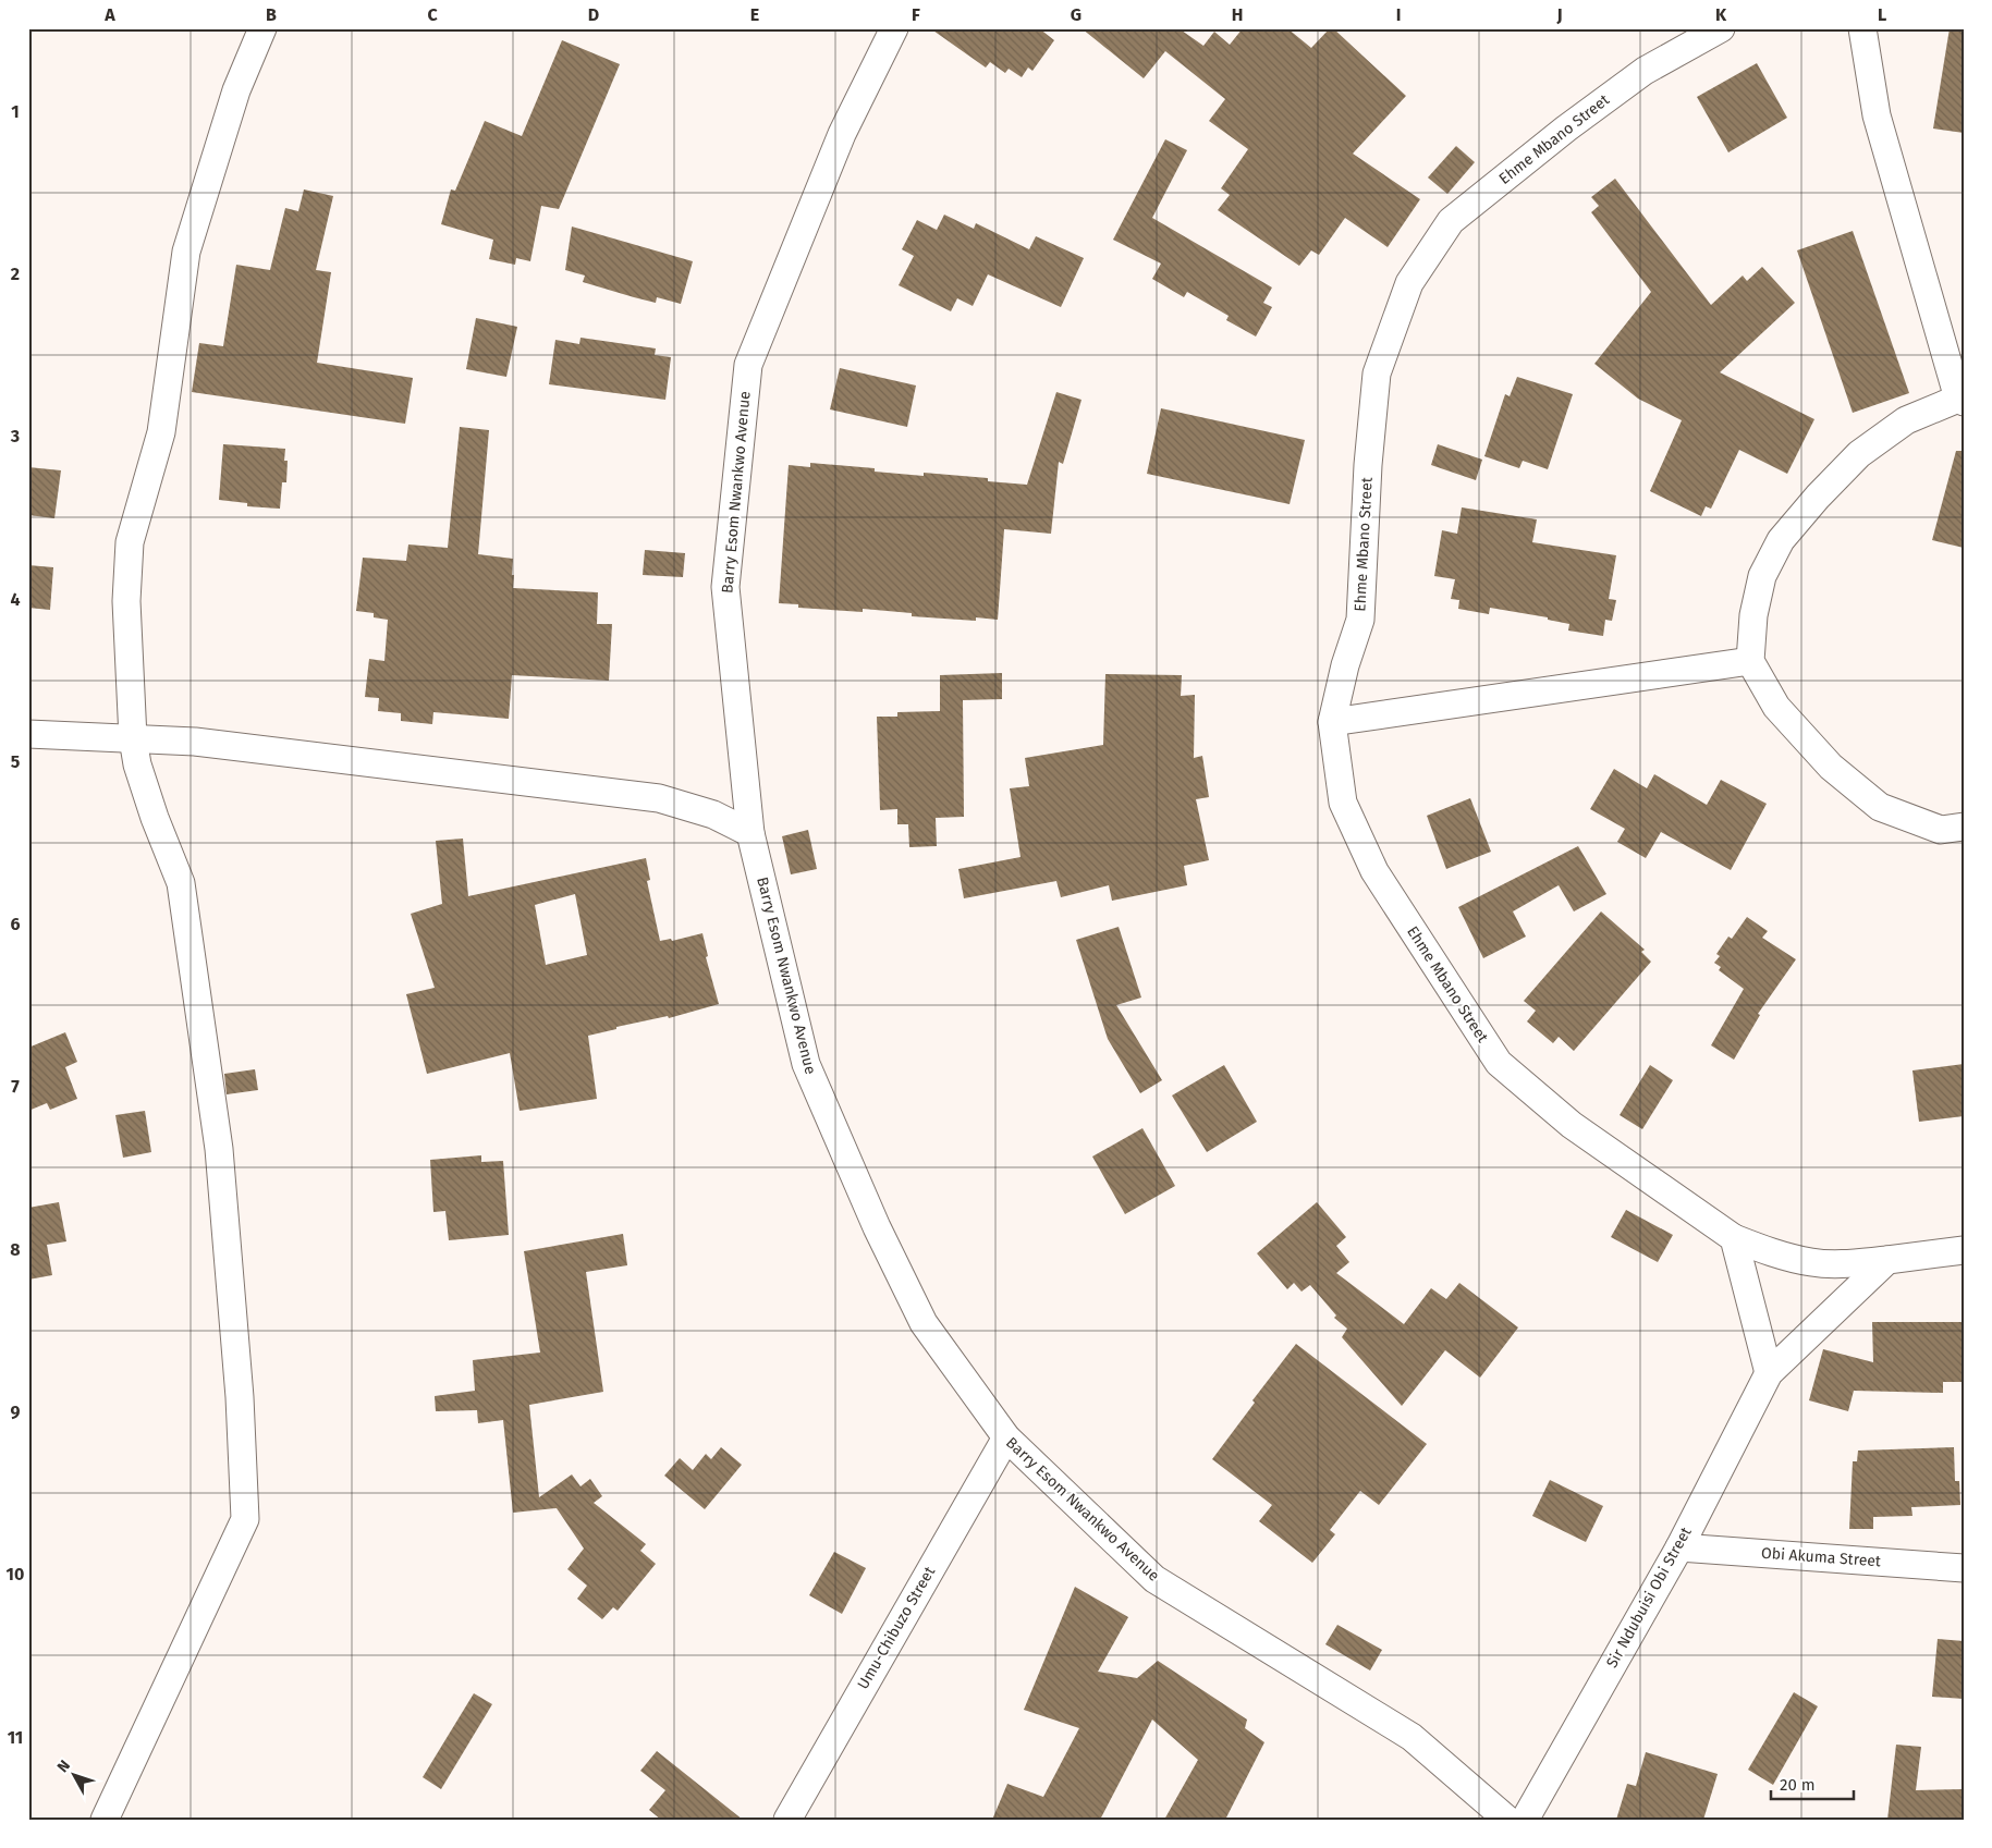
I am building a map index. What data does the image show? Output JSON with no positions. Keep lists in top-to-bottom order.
{
  "streets": {
    "street": [
      "Ehme Mbano Street",
      "Barry Esom Nwankwo Avenue",
      "Obi Akuma Street",
      "Sir Ndubuisi Obi Street",
      "Umu-Chibuzo Street"
    ]
  },
  "crossings": [
    ["Ehme Mbano Street", "Sir Ndubuisi Obi Street"],
    ["Barry Esom Nwankwo Avenue", "Umu-Chibuzo Street"],
    ["Obi Akuma Street", "Sir Ndubuisi Obi Street"]
  ],
  "scale_bar": "20 m",
  "north": "top left",
  "grid": {
    "columns": [
      "A",
      "B",
      "C",
      "D",
      "E",
      "F",
      "G",
      "H",
      "I",
      "J",
      "K",
      "L"
    ],
    "rows": [
      "1",
      "2",
      "3",
      "4",
      "5",
      "6",
      "7",
      "8",
      "9",
      "10",
      "11"
    ]
  }
}
